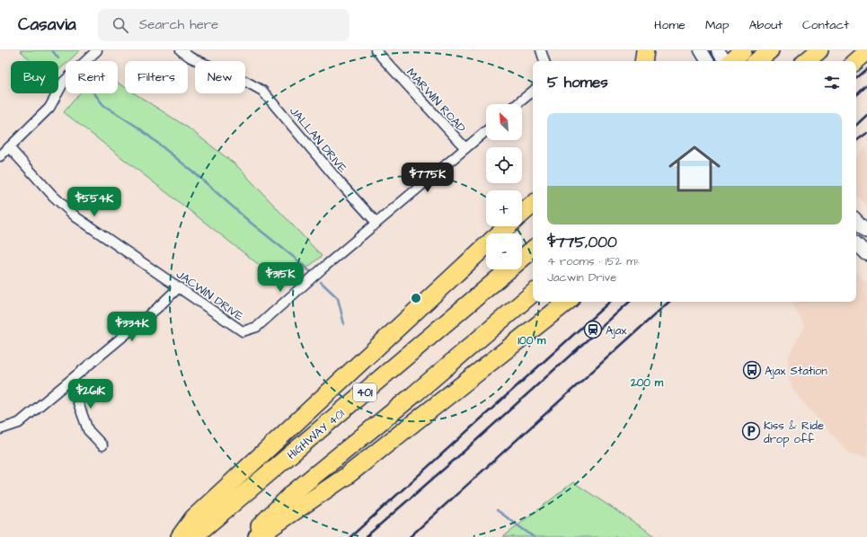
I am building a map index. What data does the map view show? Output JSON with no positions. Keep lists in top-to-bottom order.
{
  "streets": {
    "highway": ["401", "HIGHWAY 401"],
    "street": ["MARWIN ROAD", "JALLAN DRIVE", "JACWIN DRIVE"]
  },
  "crossings": [
    ["MARWIN ROAD", "JACWIN DRIVE"],
    ["JALLAN DRIVE", "JACWIN DRIVE"]
  ],
  "places": {
    "station": ["Ajax"],
    "bus stop": ["Ajax Station"],
    "parking": ["Kiss & Ride drop off"]
  },
  "north": "top left",
  "page": {
    "header": "Casavia",
    "search": "Search here",
    "nav": [
      "Home",
      "Map",
      "About",
      "Contact"
    ],
    "chip": [
      "Buy",
      "Rent",
      "Filters",
      "New"
    ],
    "heading": "5 homes",
    "map_buttons": ["+", "−"],
    "list": [
      {
        "name": "$775,000",
        "note": "4 rooms · 152 m² · Jacwin Drive"
      }
    ],
    "price": [
      "$775K",
      "$554K",
      "$315K",
      "$334K",
      "$261K"
    ]
  },
  "rings": ["100 m", "200 m"]
}
